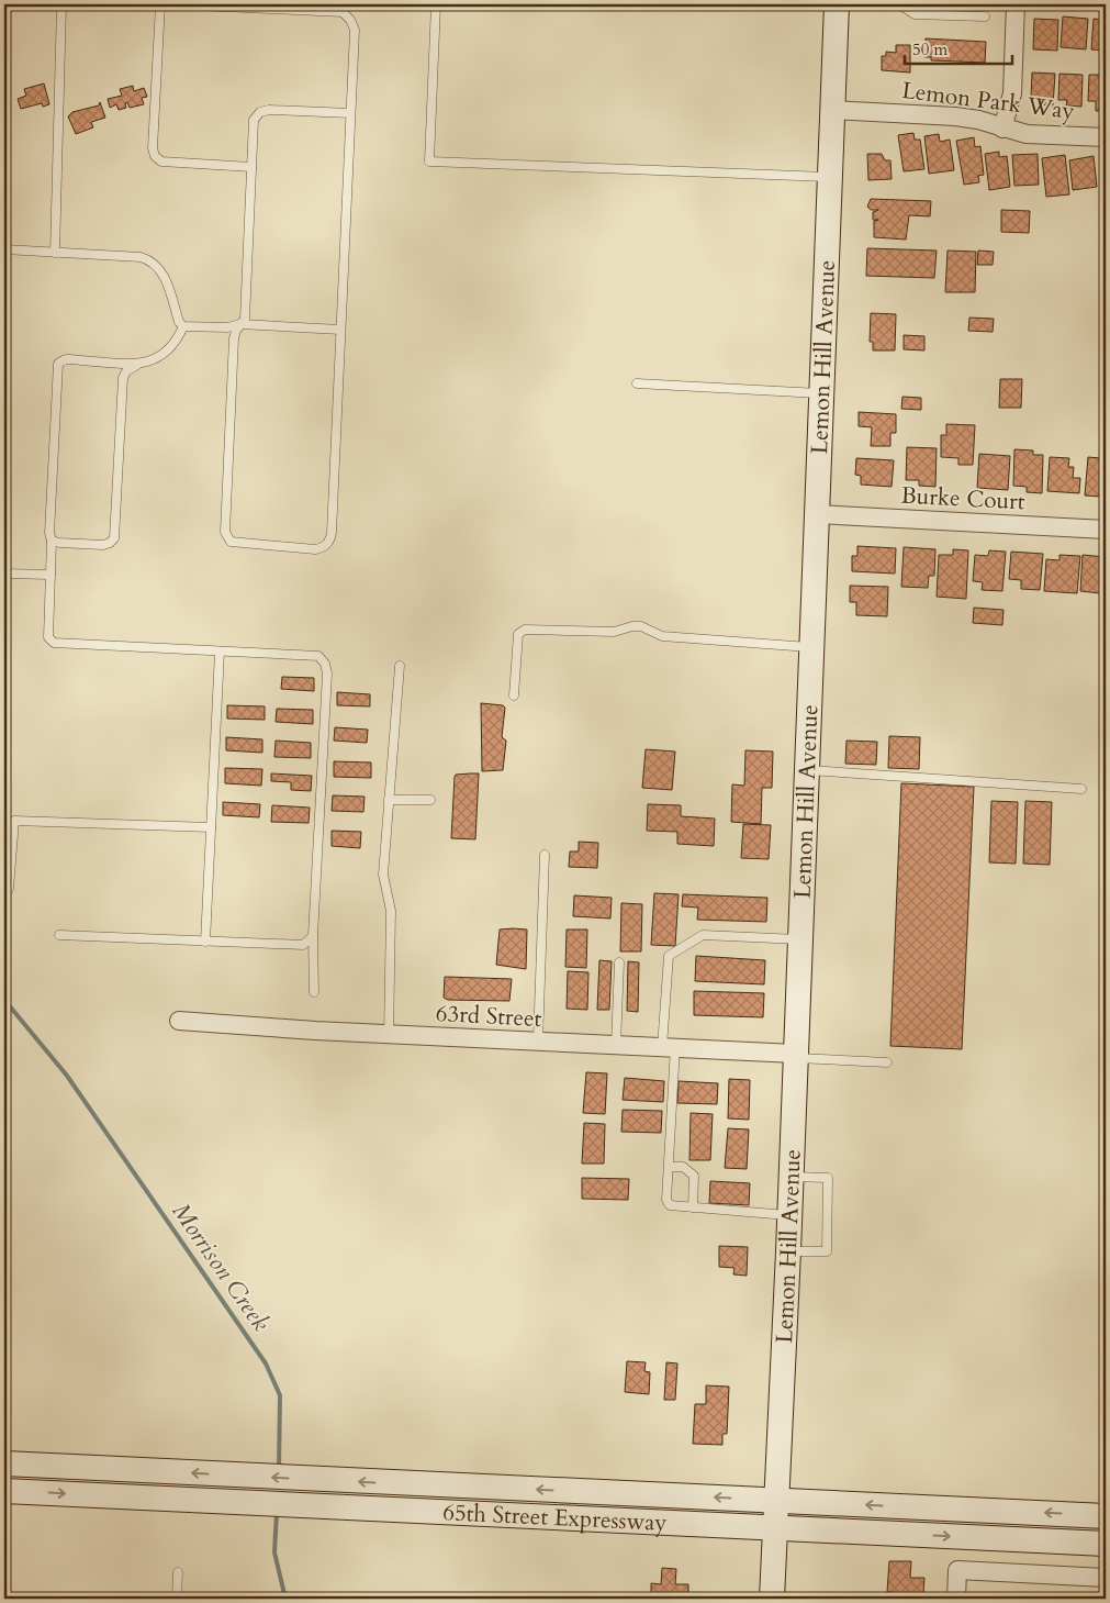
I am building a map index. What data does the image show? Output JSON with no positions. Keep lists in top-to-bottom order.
{
  "streets": {
    "main road": ["Lemon Hill Avenue", "65th Street Expressway"],
    "street": ["Lemon Park Way", "Burke Court", "63rd Street"]
  },
  "crossings": [
    ["Lemon Park Way", "Lemon Hill Avenue"],
    ["Lemon Hill Avenue", "Burke Court"],
    ["Lemon Hill Avenue", "63rd Street"],
    ["Lemon Hill Avenue", "65th Street Expressway"]
  ],
  "water": ["Morrison Creek"],
  "scale_bar": "50 m"
}
